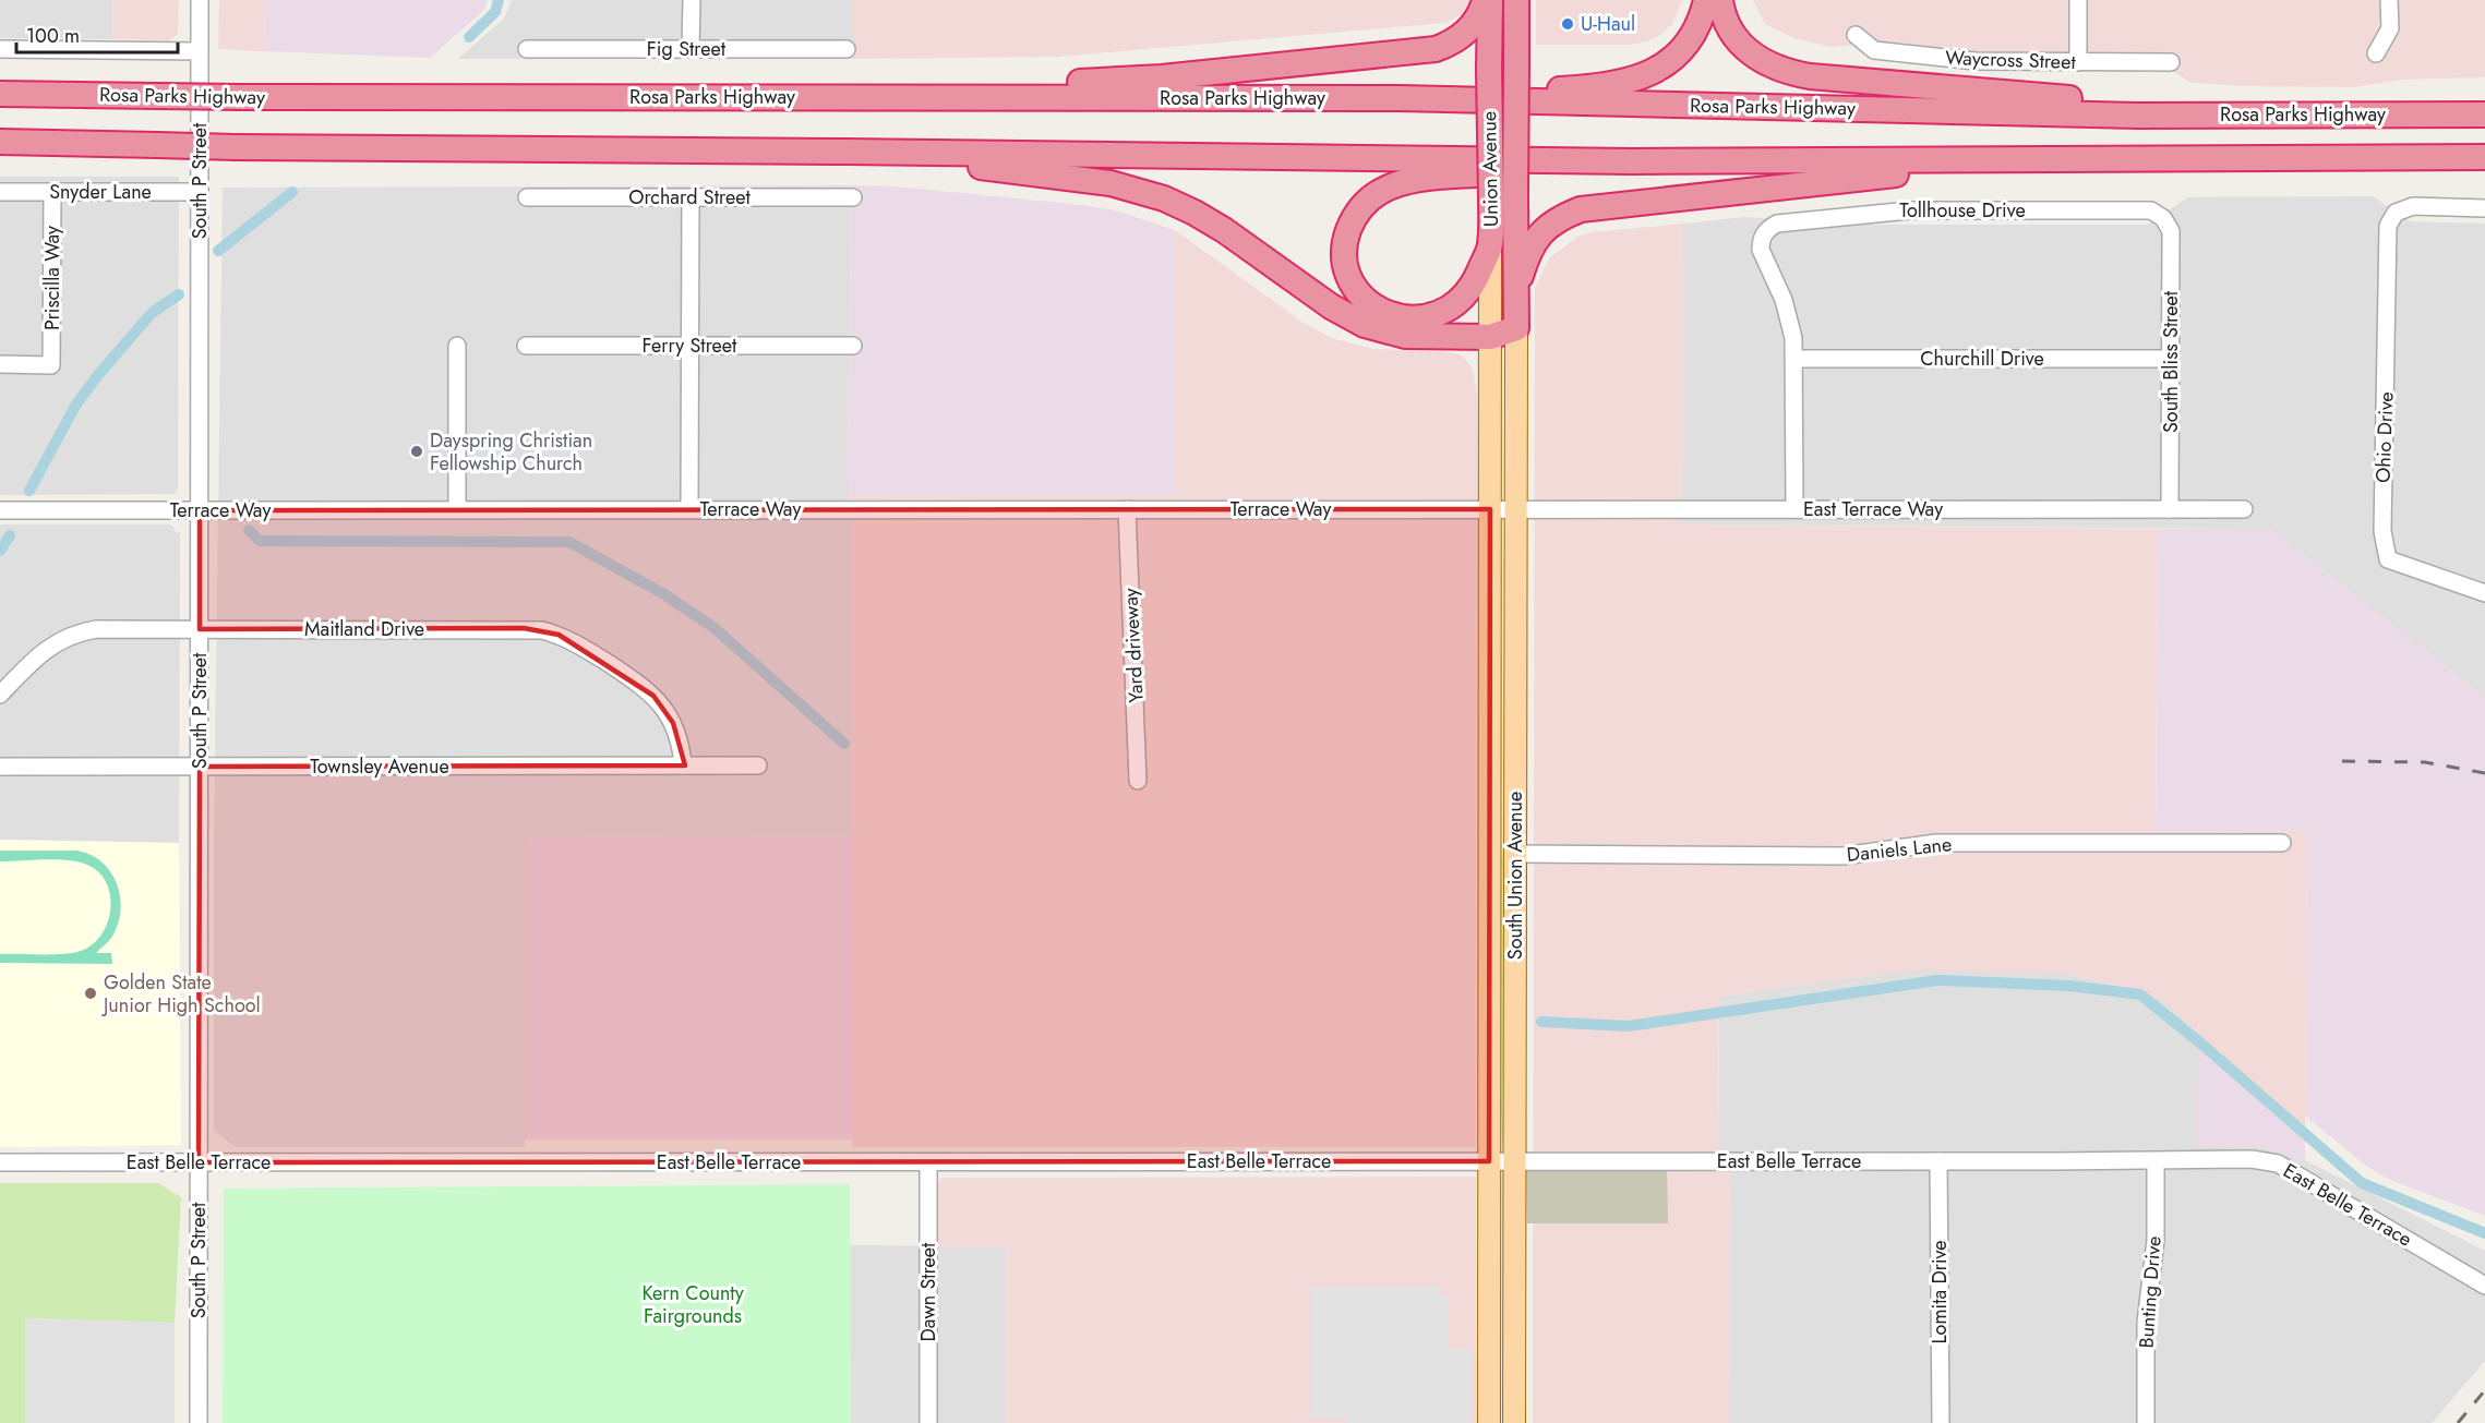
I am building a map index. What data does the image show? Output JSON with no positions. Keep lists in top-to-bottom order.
{
  "streets": {
    "highway": ["Rosa Parks Highway", "Union Avenue"],
    "main road": ["South Union Avenue"],
    "street": [
      "Fig Street",
      "Waycross Street",
      "South P Street",
      "Snyder Lane",
      "Orchard Street",
      "Tollhouse Drive",
      "Priscilla Way",
      "Ferry Street",
      "Churchill Drive",
      "South Bliss Street",
      "Ohio Drive",
      "Terrace Way",
      "East Terrace Way",
      "Maitland Drive",
      "Yard driveway",
      "Townsley Avenue",
      "Daniels Lane",
      "East Belle Terrace",
      "Dawn Street",
      "Lomita Drive",
      "Bunting Drive"
    ]
  },
  "crossings": [
    ["Union Avenue", "South Union Avenue"],
    ["South P Street", "Snyder Lane"],
    ["South P Street", "Terrace Way"],
    ["South P Street", "Maitland Drive"],
    ["South P Street", "Townsley Avenue"],
    ["South P Street", "East Belle Terrace"],
    ["Snyder Lane", "Priscilla Way"],
    ["Tollhouse Drive", "Churchill Drive"],
    ["Tollhouse Drive", "South Bliss Street"],
    ["Churchill Drive", "South Bliss Street"],
    ["South Bliss Street", "East Terrace Way"],
    ["Terrace Way", "East Terrace Way"],
    ["Terrace Way", "Yard driveway"],
    ["Terrace Way", "South Union Avenue"],
    ["East Terrace Way", "South Union Avenue"],
    ["Maitland Drive", "Townsley Avenue"],
    ["Daniels Lane", "South Union Avenue"],
    ["South Union Avenue", "East Belle Terrace"],
    ["East Belle Terrace", "Dawn Street"],
    ["East Belle Terrace", "Lomita Drive"],
    ["East Belle Terrace", "Bunting Drive"]
  ],
  "parks": ["Kern County Fairgrounds"],
  "places": ["U-Haul", "Dayspring Christian Fellowship Church", "Golden State Junior High School"],
  "scale_bar": "100 m"
}
